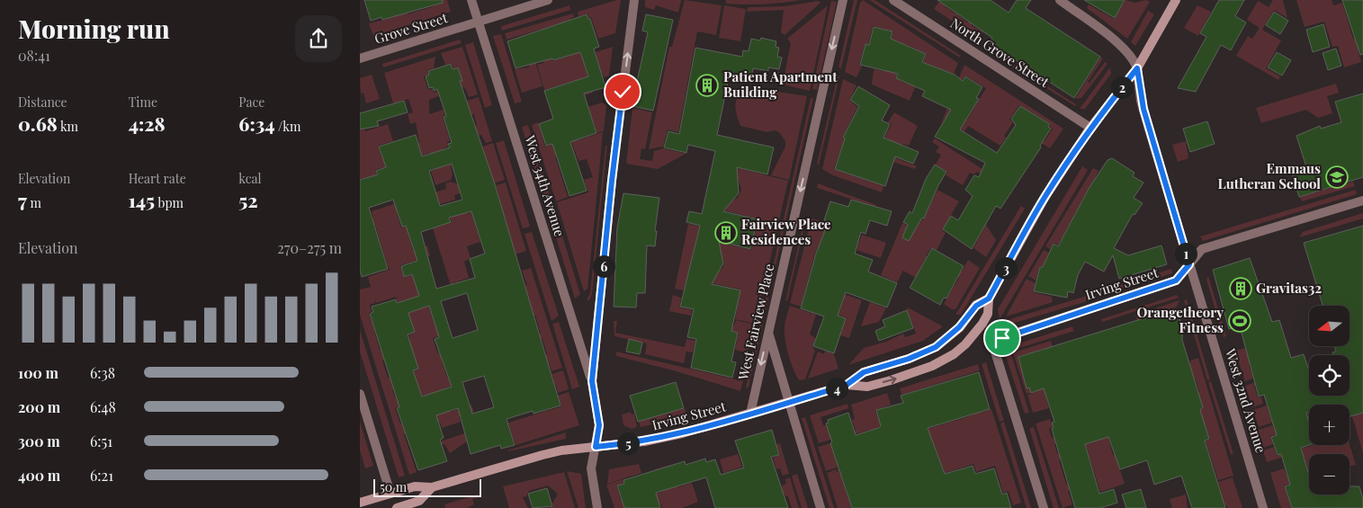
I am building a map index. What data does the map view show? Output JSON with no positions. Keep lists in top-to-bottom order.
{
  "streets": {
    "main road": ["Irving Street"],
    "street": [
      "Grove Street",
      "North Grove Street",
      "West 34th Avenue",
      "West Fairview Place",
      "West 32nd Avenue"
    ]
  },
  "crossings": [
    ["Grove Street", "West 34th Avenue"],
    ["Irving Street", "West Fairview Place"],
    ["Irving Street", "West 32nd Avenue"]
  ],
  "one_way": ["West Fairview Place"],
  "places": {
    "building": ["Patient Apartment Building", "Fairview Place Residences", "Gravitas32"],
    "school or university": ["Emmaus Lutheran School"],
    "sports": ["Orangetheory Fitness"]
  },
  "scale_bar": "50 m",
  "north": "left",
  "page": {
    "heading": ["Morning run", "08:41"],
    "stats": [
      ["Distance", "0.68 km"],
      ["Time", "4:28"],
      ["Pace", "6:34 /km"],
      ["Elevation", "7 m"],
      ["Heart rate", "145 bpm"],
      ["kcal", "52"]
    ],
    "pins": [
      "2",
      "1",
      "6",
      "3",
      "4",
      "5"
    ],
    "chart": ["Elevation", "270–275 m"],
    "map_buttons": ["+", "−"],
    "list": [
      {
        "name": "100 m",
        "note": "6:38"
      },
      {
        "name": "200 m",
        "note": "6:48"
      },
      {
        "name": "300 m",
        "note": "6:51"
      },
      {
        "name": "400 m",
        "note": "6:21"
      }
    ],
    "scale": "50 m"
  }
}
